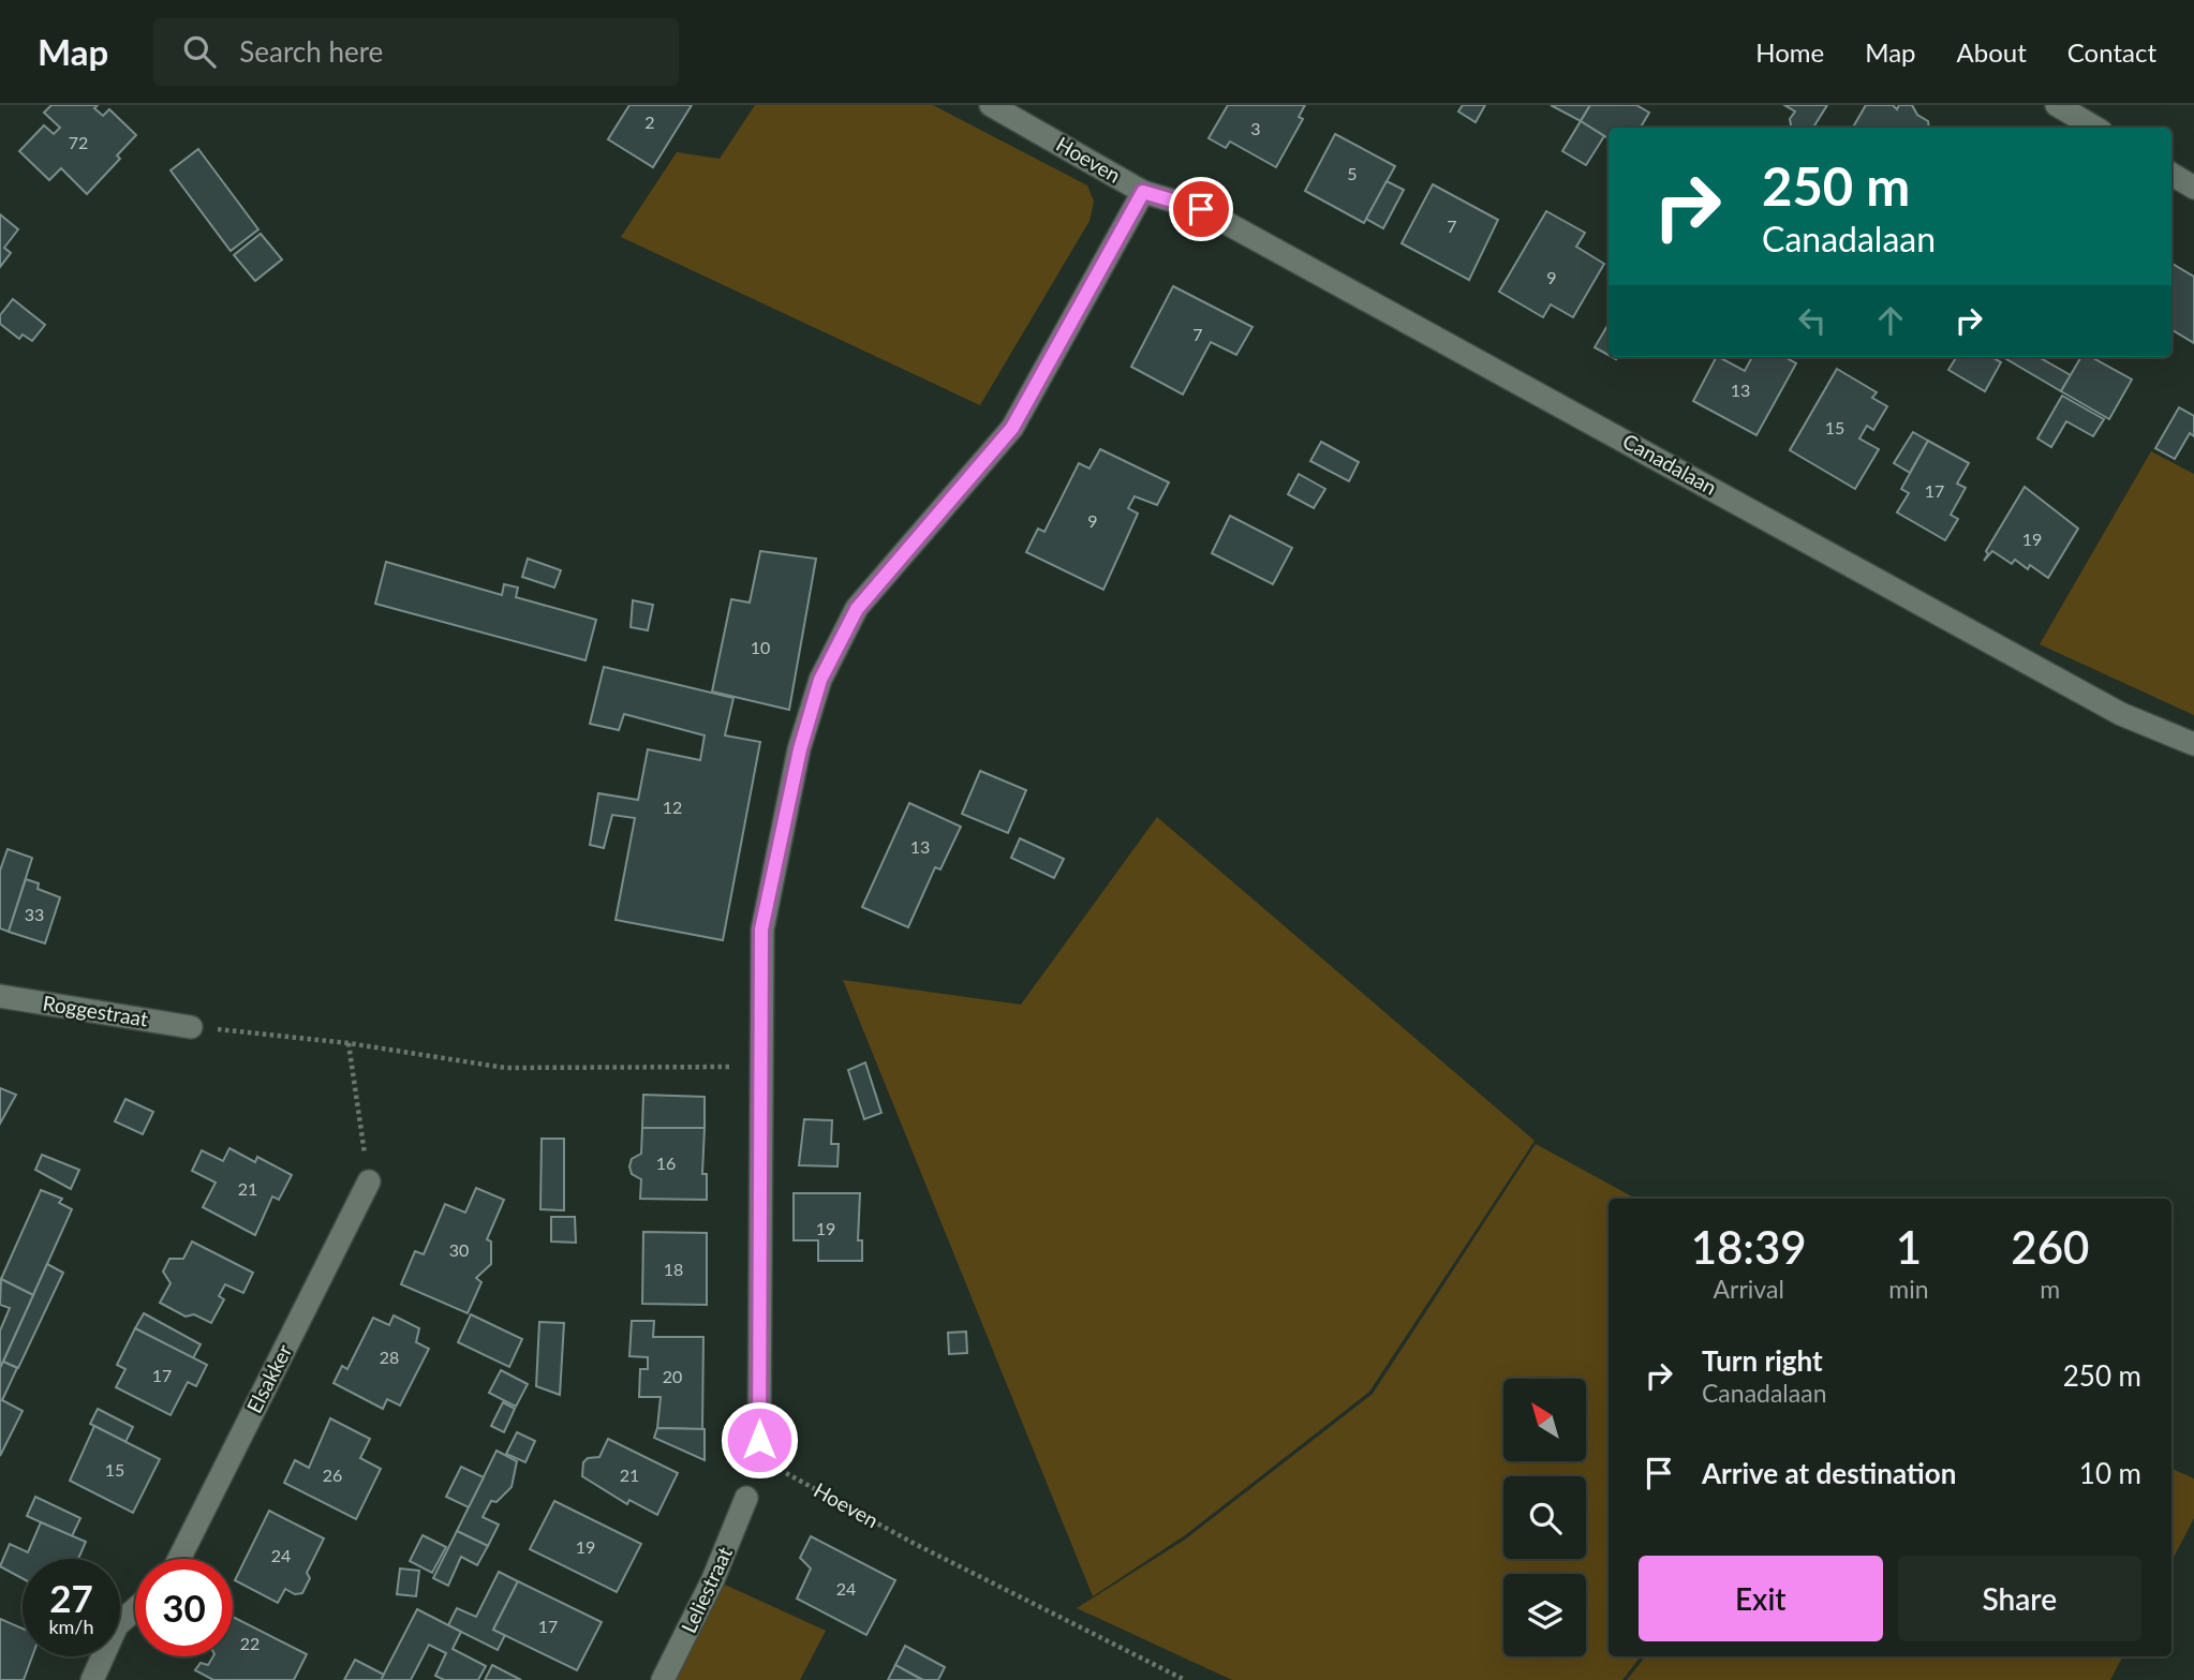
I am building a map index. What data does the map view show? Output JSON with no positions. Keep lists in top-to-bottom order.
{
  "streets": {
    "street": [
      "Hoeven",
      "Canadalaan",
      "Roggestraat",
      "Elsakker",
      "Leliestraat"
    ]
  },
  "crossings": [
    ["Hoeven", "Canadalaan"]
  ],
  "house_numbers": [
    "2",
    "3",
    "72",
    "5",
    "7",
    "9",
    "7",
    "13",
    "15",
    "17",
    "9",
    "19",
    "10",
    "12",
    "13",
    "33",
    "16",
    "21",
    "19",
    "30",
    "18",
    "28",
    "17",
    "20",
    "15",
    "26",
    "21",
    "19",
    "24",
    "24",
    "17",
    "22"
  ],
  "north": "top left",
  "page": {
    "header": "Map",
    "search": "Search here",
    "nav": [
      "Home",
      "Map",
      "About",
      "Contact"
    ],
    "turn": ["250 m", "Canadalaan"],
    "eta": [
      "18:39",
      "Arrival",
      "1",
      "min",
      "260",
      "m"
    ],
    "list": [
      {
        "name": "Turn right",
        "note": "Canadalaan",
        "value": "250 m"
      },
      {
        "name": "Arrive at destination",
        "value": "10 m"
      }
    ],
    "buttons": ["Exit", "Share"],
    "speed": "27 km/h",
    "limit": "30"
  }
}
